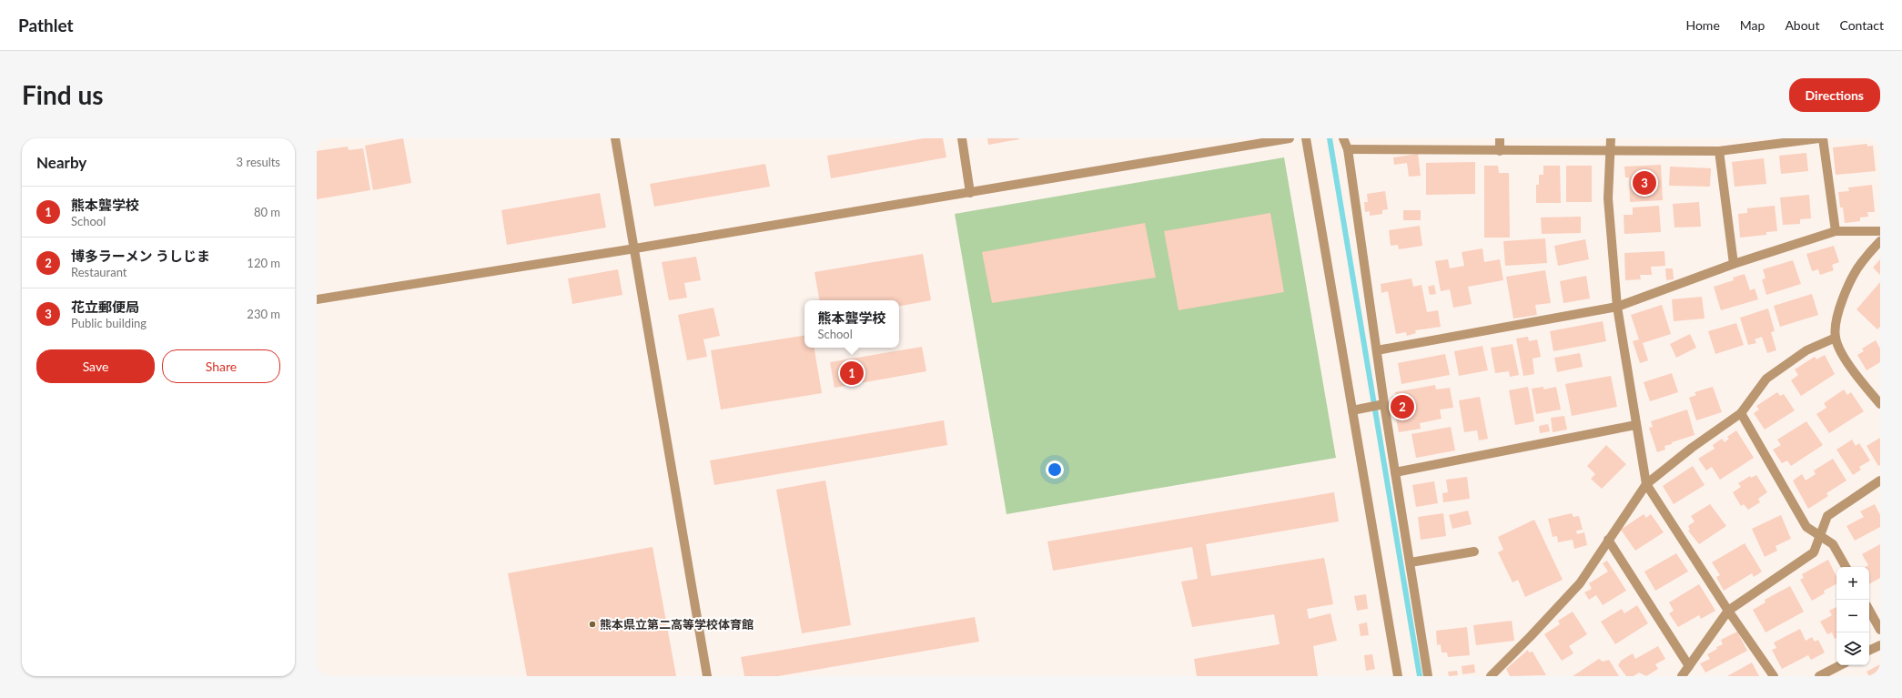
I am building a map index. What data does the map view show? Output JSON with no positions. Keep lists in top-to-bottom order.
{
  "places": ["熊本県立第二高等学校体育館"],
  "page": {
    "header": "Pathlet",
    "nav": [
      "Home",
      "Map",
      "About",
      "Contact"
    ],
    "buttons": [
      "Directions",
      ["Save", "Share"]
    ],
    "title": "Find us",
    "heading": ["Nearby", "3 results"],
    "pins": ["3", "1", "2"],
    "list": [
      {
        "mark": "1",
        "name": "熊本聾学校",
        "note": "School",
        "value": "80 m"
      },
      {
        "mark": "2",
        "name": "博多ラーメン うしじま",
        "note": "Restaurant",
        "value": "120 m"
      },
      {
        "mark": "3",
        "name": "花立郵便局",
        "note": "Public building",
        "value": "230 m"
      }
    ],
    "popup": ["熊本聾学校", "School"],
    "map_buttons": ["+", "−"]
  }
}
